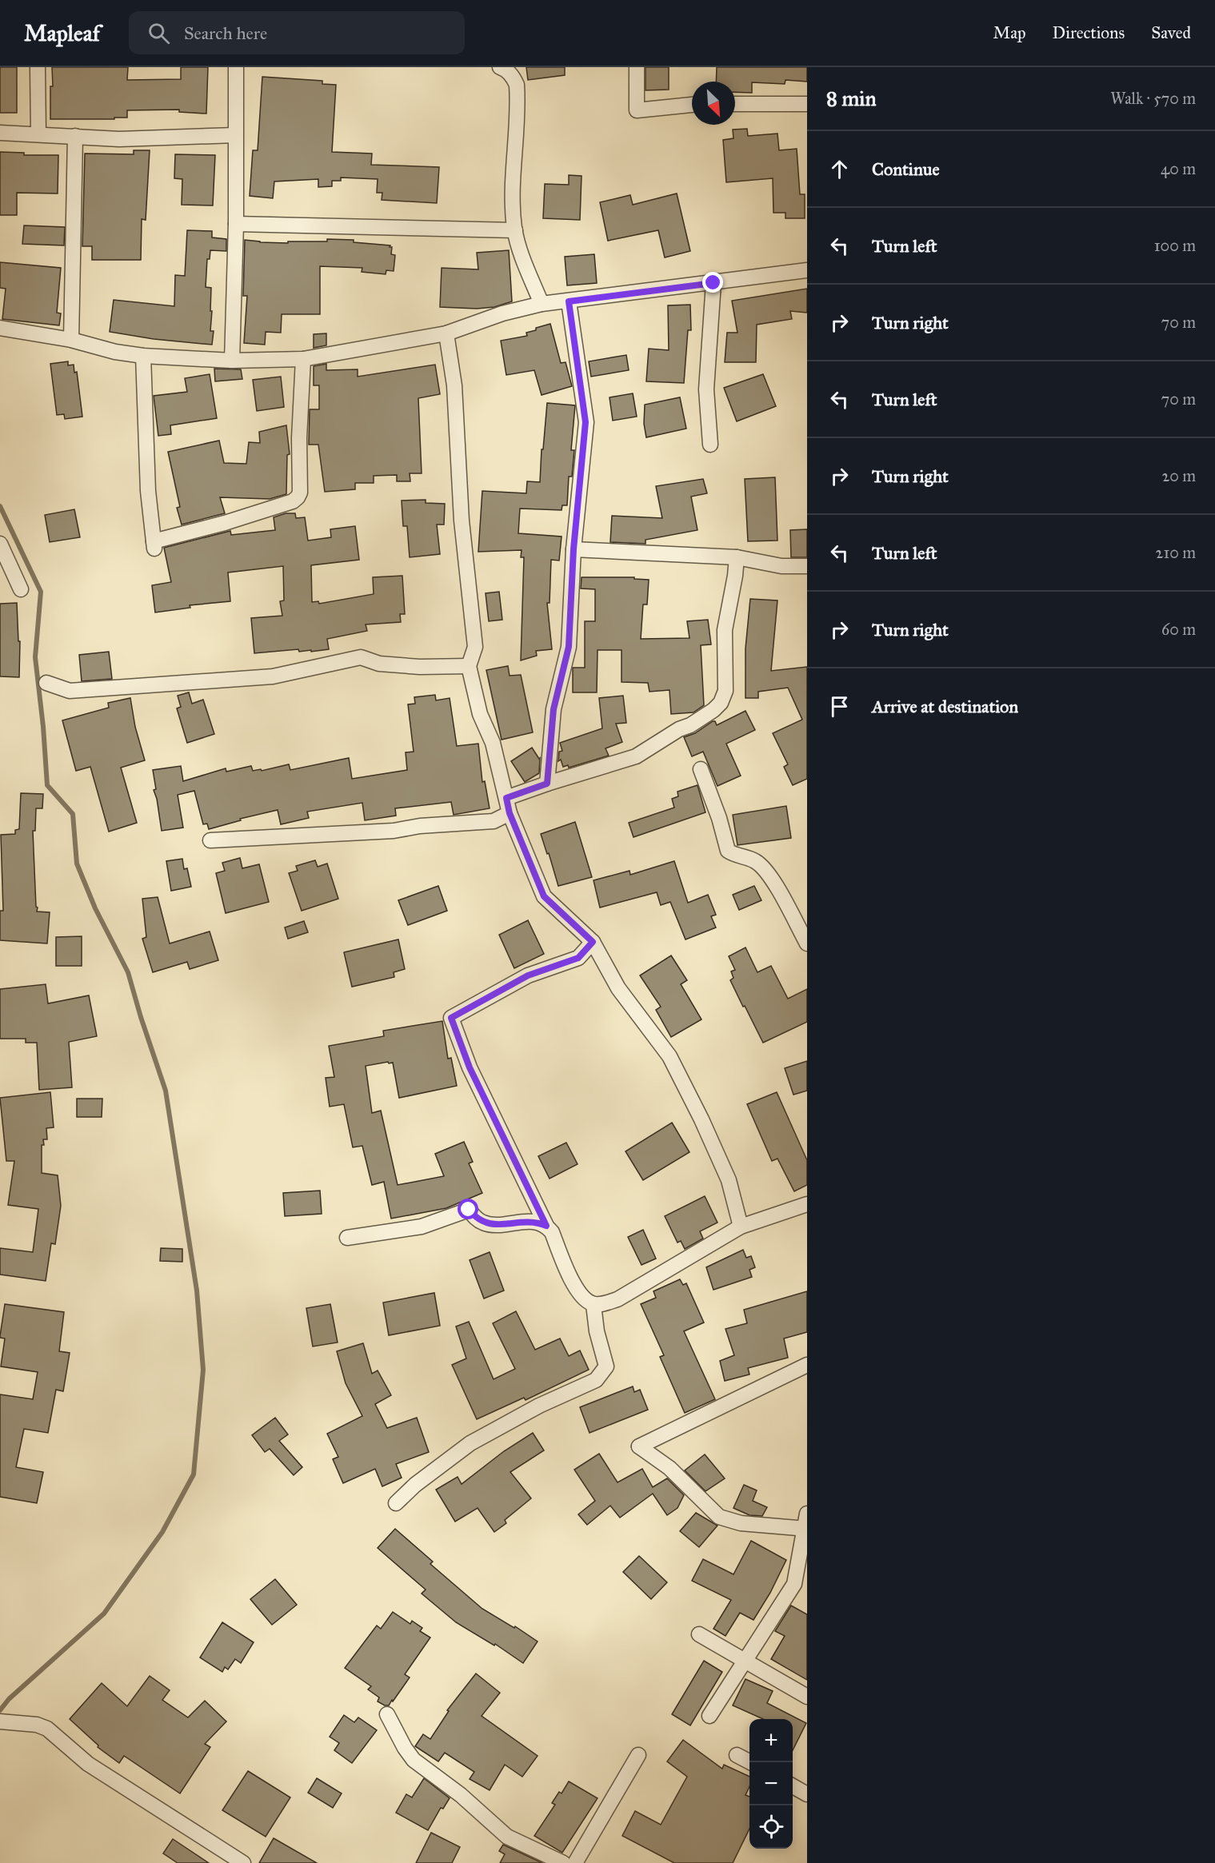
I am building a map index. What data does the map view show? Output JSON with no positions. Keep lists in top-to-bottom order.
{
  "north": "bottom right",
  "page": {
    "header": "Mapleaf",
    "search": "Search here",
    "nav": ["Map", "Directions", "Saved"],
    "heading": ["8 min", "Walk · 570 m"],
    "list": [
      ["Continue", "40 m"],
      ["Turn left", "100 m"],
      ["Turn right", "70 m"],
      ["Turn left", "70 m"],
      ["Turn right", "20 m"],
      ["Turn left", "210 m"],
      ["Turn right", "60 m"],
      "Arrive at destination"
    ],
    "map_buttons": ["+", "−"]
  }
}
